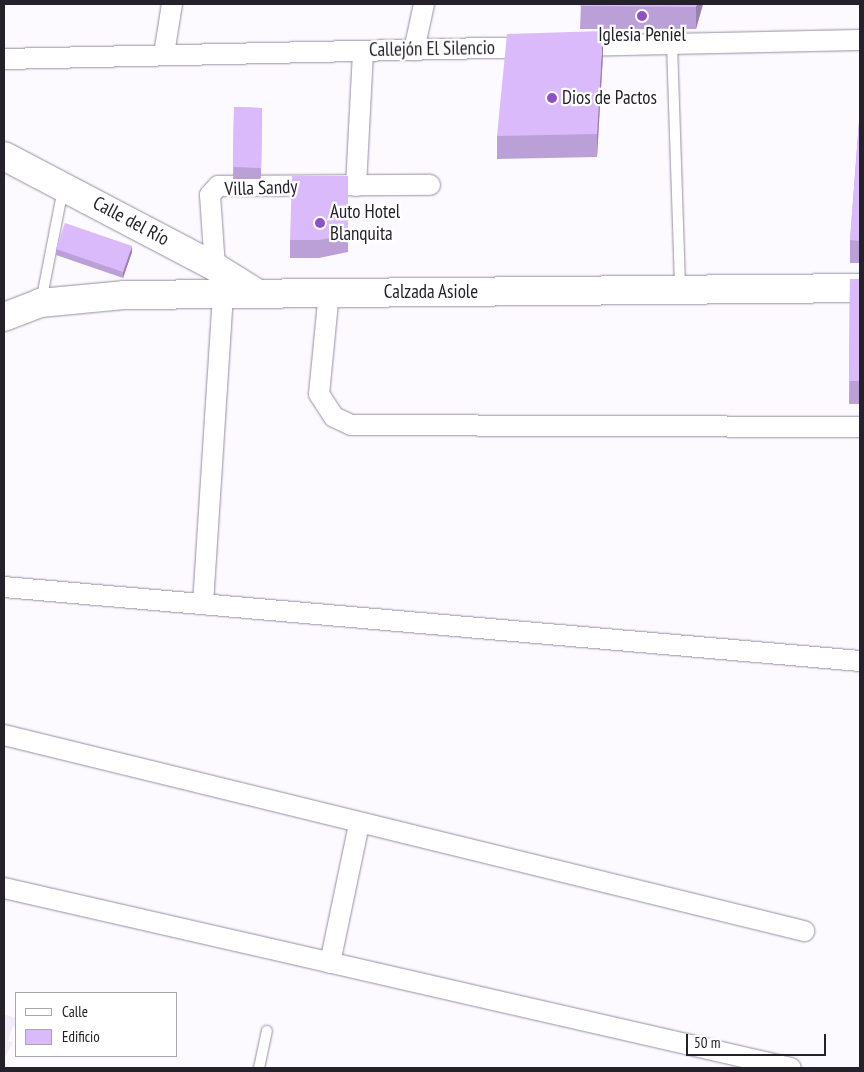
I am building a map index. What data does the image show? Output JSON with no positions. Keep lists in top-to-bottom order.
{
  "streets": {
    "main road": ["Calle del Río", "Calzada Asiole"],
    "street": ["Callejón El Silencio", "Villa Sandy"]
  },
  "crossings": [
    ["Villa Sandy", "Calle del Río"],
    ["Villa Sandy", "Calzada Asiole"],
    ["Calle del Río", "Calzada Asiole"]
  ],
  "places": ["Iglesia Peniel", "Dios de Pactos", "Auto Hotel Blanquita"],
  "legend": ["Calle", "Edificio"],
  "scale_bar": "50 m"
}
